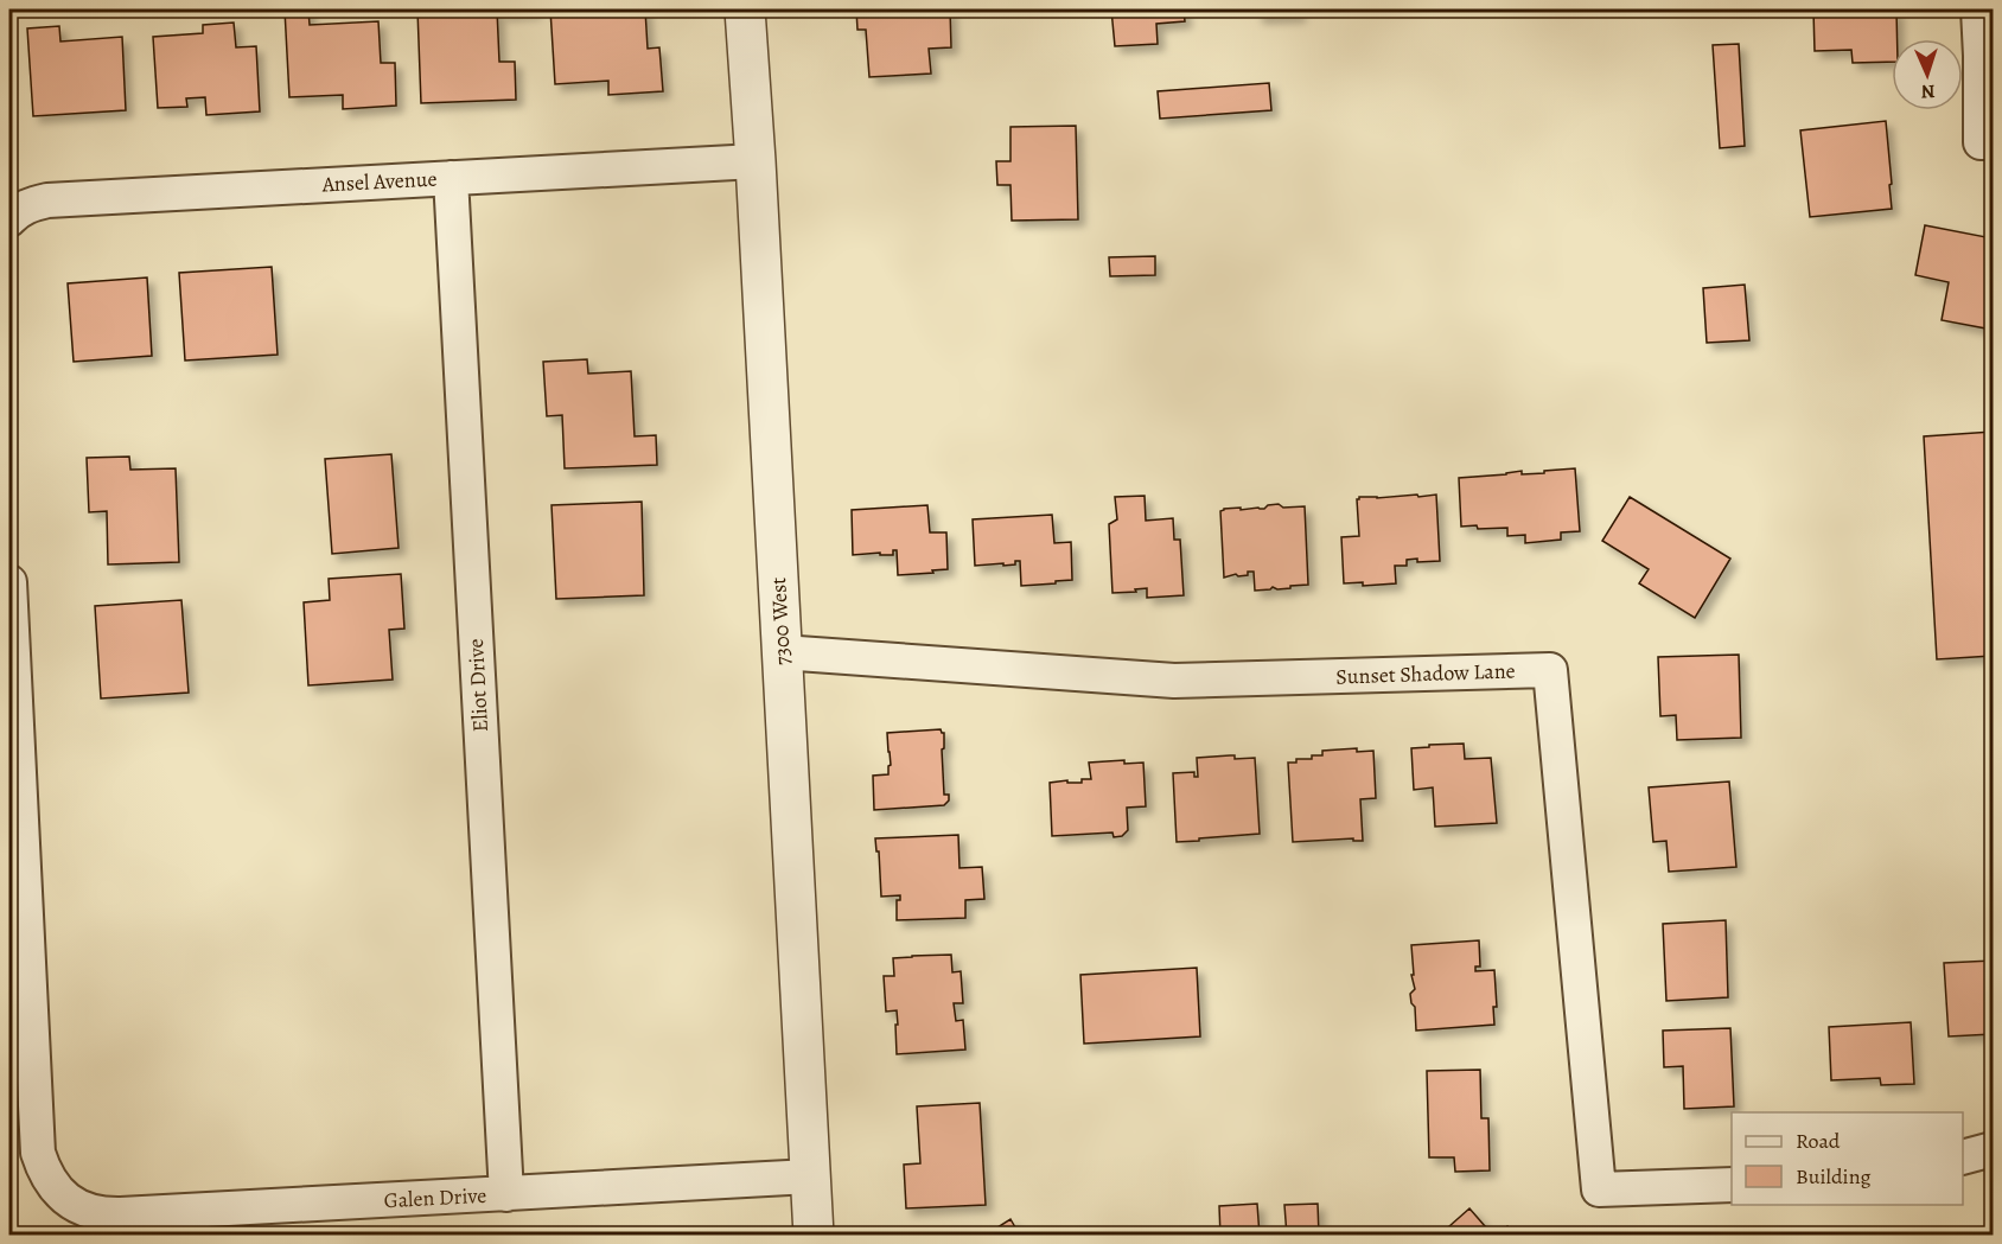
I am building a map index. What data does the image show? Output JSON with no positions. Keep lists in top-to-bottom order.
{
  "streets": {
    "street": [
      "Ansel Avenue",
      "7300 West",
      "Sunset Shadow Lane",
      "Eliot Drive",
      "Galen Drive"
    ]
  },
  "crossings": [
    ["Ansel Avenue", "7300 West"],
    ["Ansel Avenue", "Eliot Drive"],
    ["7300 West", "Sunset Shadow Lane"],
    ["7300 West", "Galen Drive"],
    ["Eliot Drive", "Galen Drive"]
  ],
  "legend": ["Road", "Building"],
  "north": "bottom"
}
